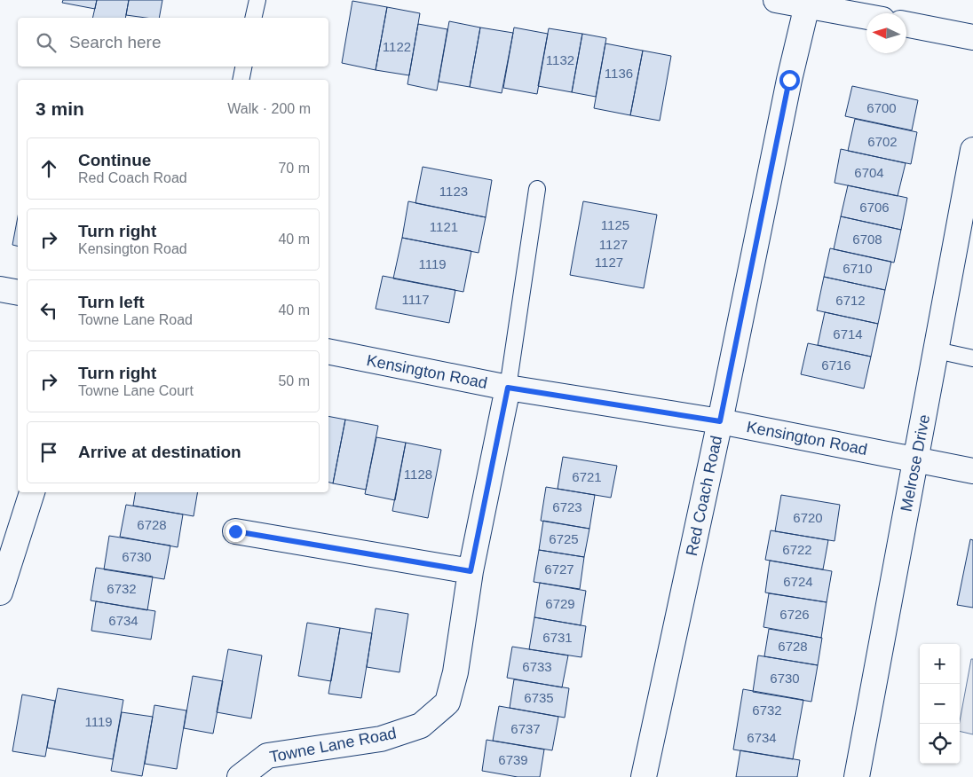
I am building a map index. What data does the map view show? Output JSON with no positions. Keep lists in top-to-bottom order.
{
  "streets": {
    "street": [
      "Kensington Road",
      "Melrose Drive",
      "Red Coach Road",
      "Towne Lane Road"
    ]
  },
  "crossings": [
    ["Kensington Road", "Melrose Drive"],
    ["Kensington Road", "Red Coach Road"],
    ["Kensington Road", "Towne Lane Road"]
  ],
  "house_numbers": [
    "1122",
    "1132",
    "1136",
    "6700",
    "6702",
    "6704",
    "1123",
    "6706",
    "1125",
    "1121",
    "6708",
    "1127",
    "1127",
    "1119",
    "6710",
    "1117",
    "6712",
    "6714",
    "6716",
    "1128",
    "6721",
    "6723",
    "6720",
    "6728",
    "6725",
    "6722",
    "6730",
    "6727",
    "6724",
    "6732",
    "6729",
    "6726",
    "6734",
    "6731",
    "6728",
    "6733",
    "6730",
    "6735",
    "6732",
    "1119",
    "6737",
    "6734",
    "6739"
  ],
  "north": "left",
  "page": {
    "search": "Search here",
    "heading": ["3 min", "Walk · 200 m"],
    "list": [
      ["Continue", "Red Coach Road", "70 m"],
      ["Turn right", "Kensington Road", "40 m"],
      ["Turn left", "Towne Lane Road", "40 m"],
      ["Turn right", "Towne Lane Court", "50 m"],
      "Arrive at destination"
    ],
    "map_buttons": ["+", "−"]
  }
}
